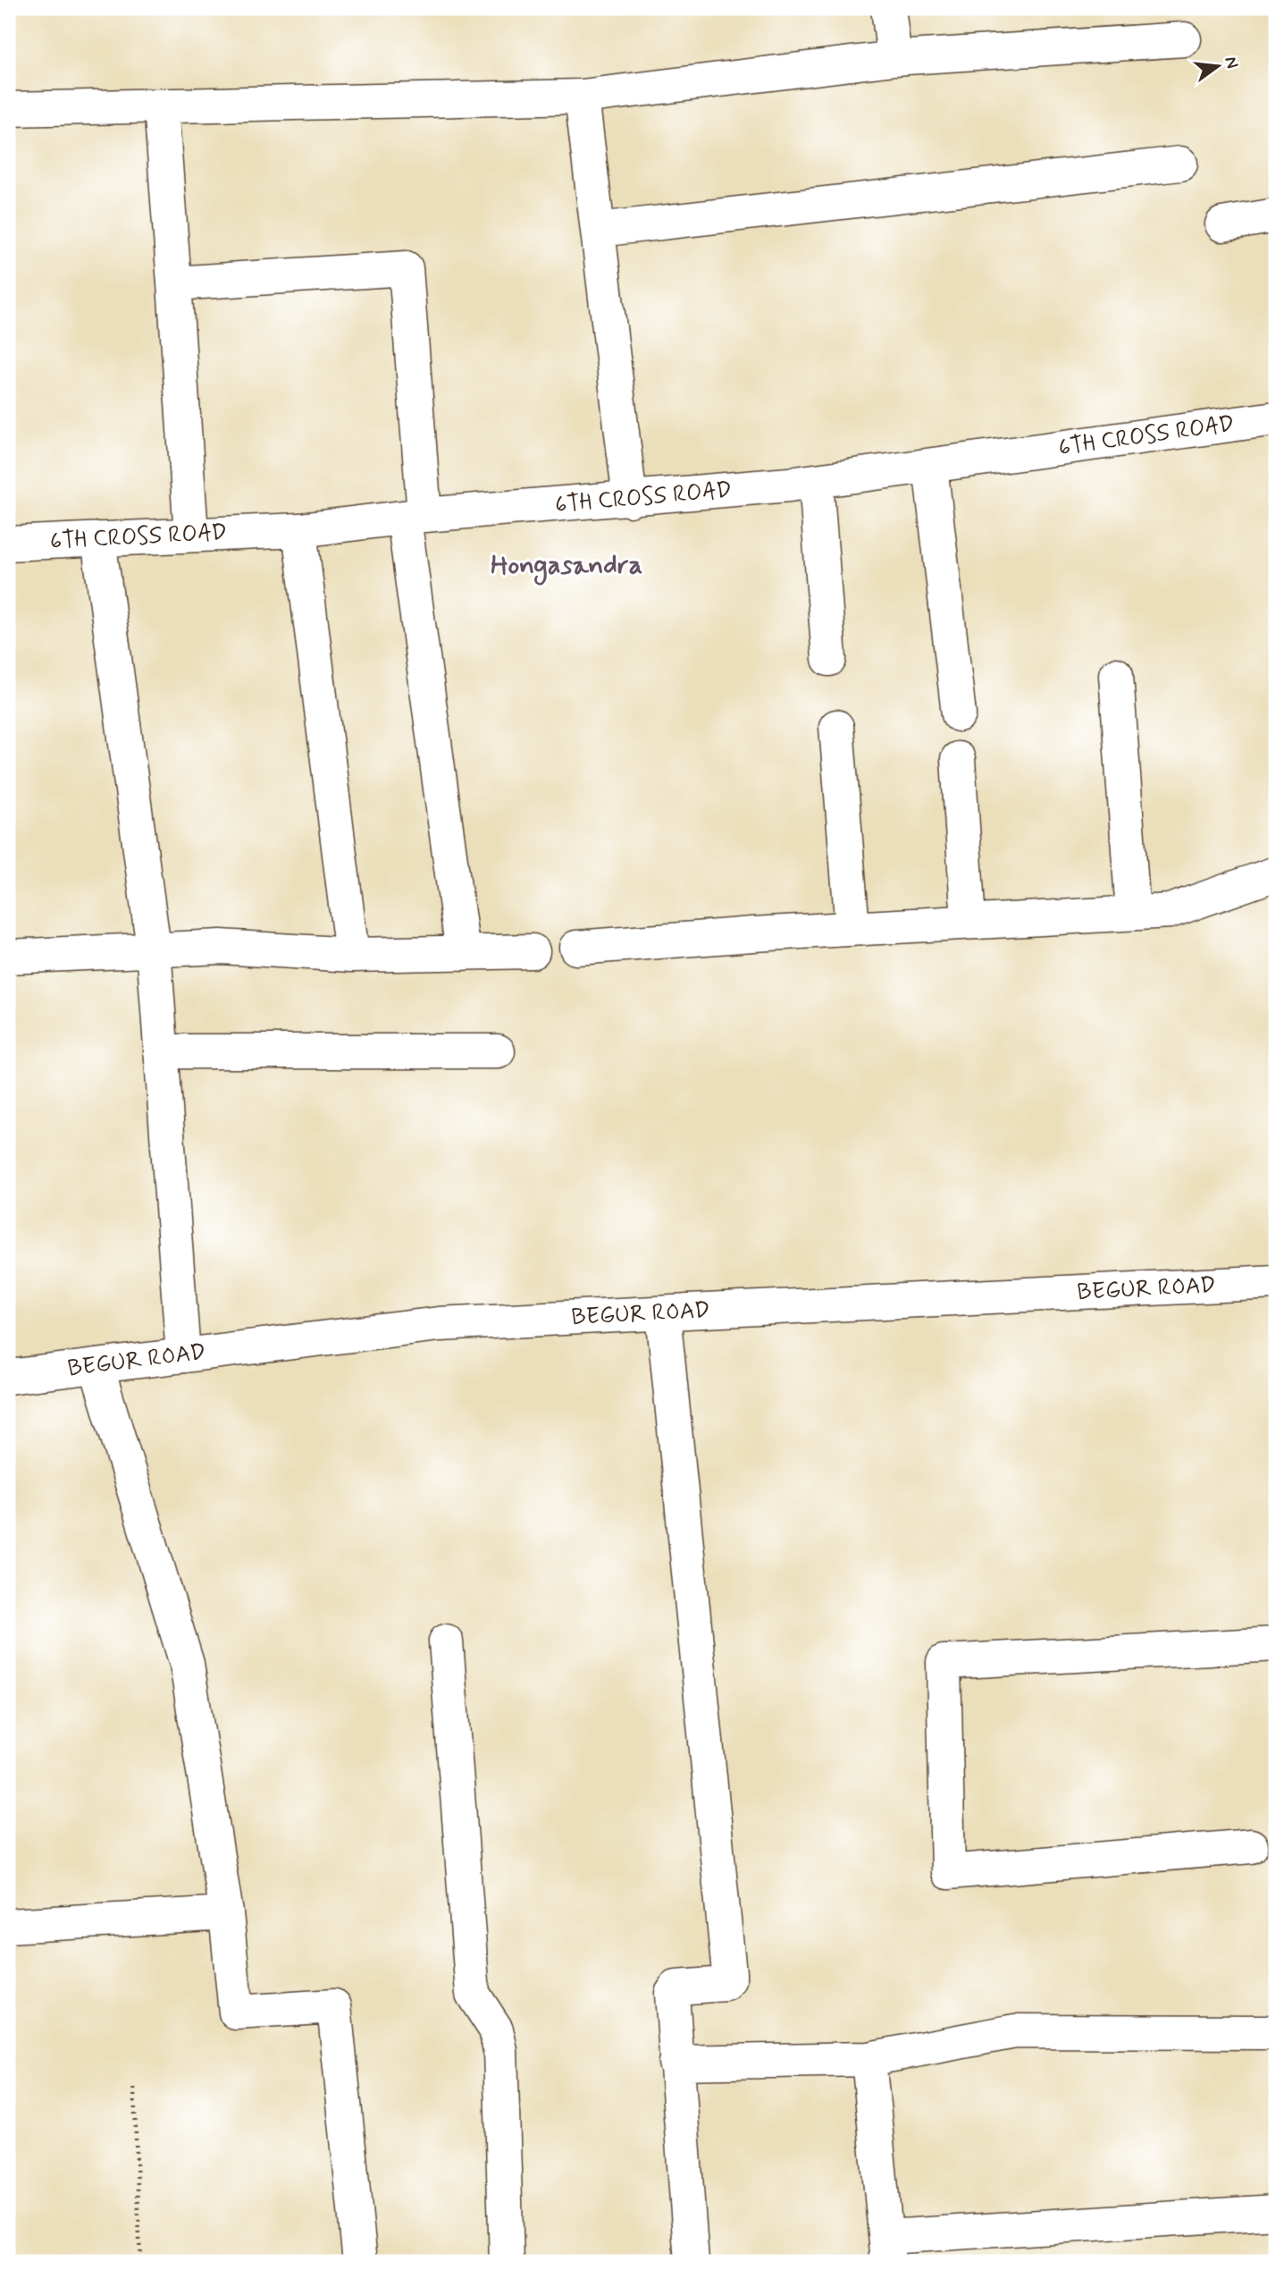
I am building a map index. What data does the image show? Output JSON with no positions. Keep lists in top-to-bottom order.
{
  "streets": {
    "street": ["6TH CROSS ROAD", "BEGUR ROAD"]
  },
  "districts": ["Hongasandra"],
  "north": "right"
}
